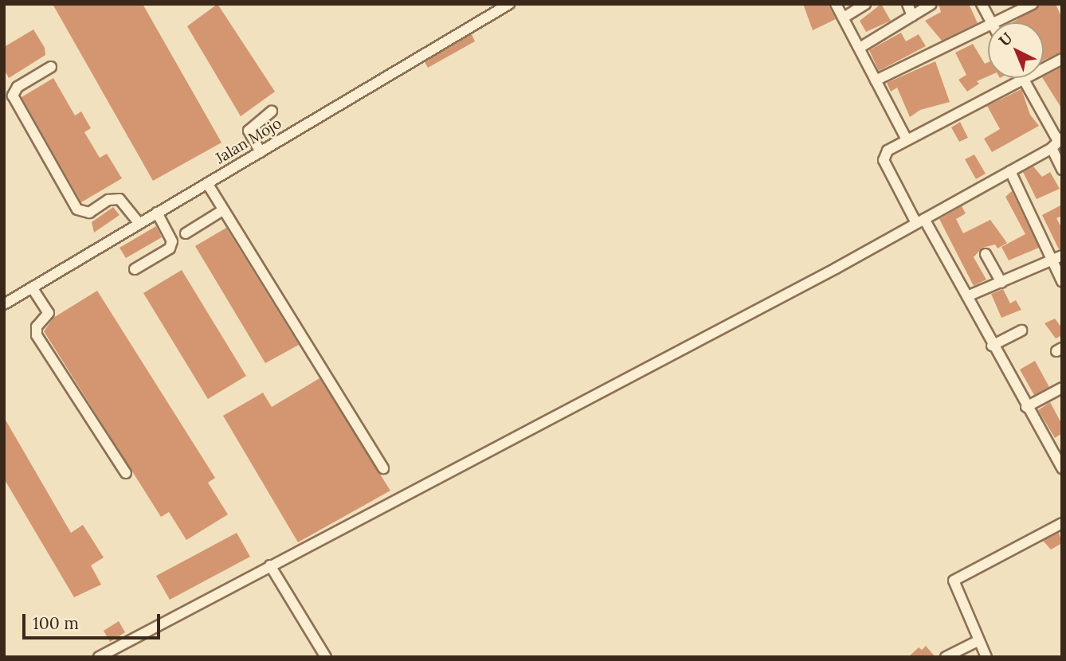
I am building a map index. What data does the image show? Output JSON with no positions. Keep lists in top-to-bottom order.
{
  "streets": {
    "street": ["Jalan Mojo"]
  },
  "scale_bar": "100 m",
  "north": "top left"
}
